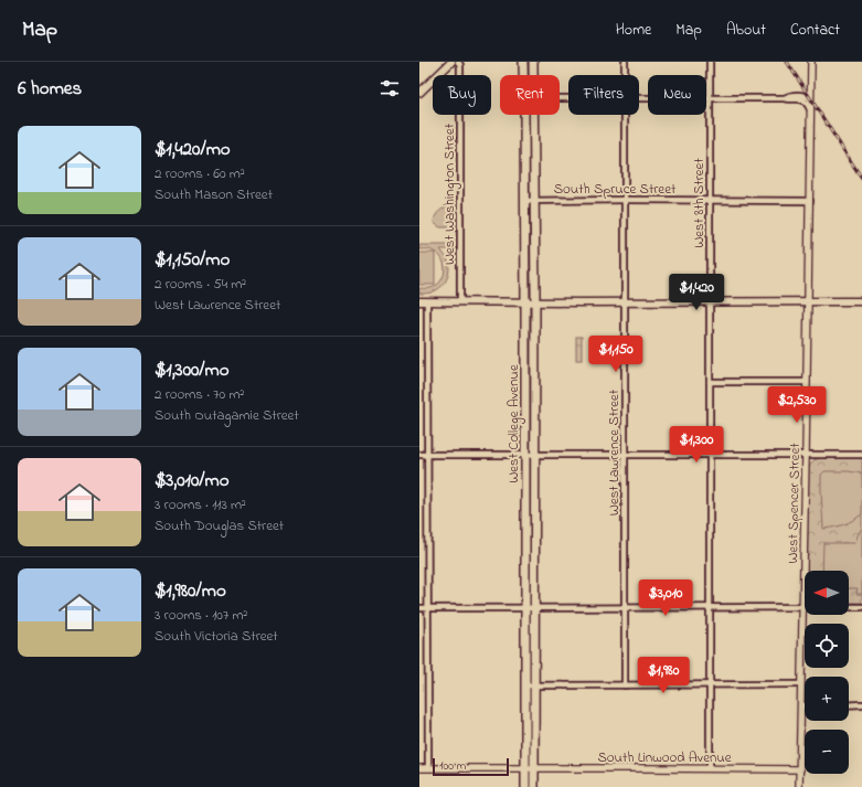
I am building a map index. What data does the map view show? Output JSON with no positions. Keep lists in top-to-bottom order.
{
  "streets": {
    "main road": ["West College Avenue"],
    "street": [
      "South Spruce Street",
      "West Washington Street",
      "West 8th Street",
      "West Lawrence Street",
      "West Spencer Street",
      "South Linwood Avenue"
    ]
  },
  "crossings": [
    ["South Spruce Street", "West 8th Street"],
    ["South Spruce Street", "West College Avenue"],
    ["South Spruce Street", "West Lawrence Street"],
    ["South Spruce Street", "West Spencer Street"],
    ["West 8th Street", "South Linwood Avenue"],
    ["West College Avenue", "South Linwood Avenue"],
    ["West Spencer Street", "South Linwood Avenue"]
  ],
  "scale_bar": "100 m",
  "north": "left",
  "page": {
    "header": "Map",
    "nav": [
      "Home",
      "Map",
      "About",
      "Contact"
    ],
    "heading": "6 homes",
    "chip": [
      "Buy",
      "Rent",
      "Filters",
      "New"
    ],
    "list": [
      {
        "name": "$1,420/mo",
        "note": "2 rooms · 60 m² · South Mason Street"
      },
      {
        "name": "$1,150/mo",
        "note": "2 rooms · 54 m² · West Lawrence Street"
      },
      {
        "name": "$1,300/mo",
        "note": "2 rooms · 70 m² · South Outagamie Street"
      },
      {
        "name": "$3,010/mo",
        "note": "3 rooms · 113 m² · South Douglas Street"
      },
      {
        "name": "$1,980/mo",
        "note": "3 rooms · 107 m² · South Victoria Street"
      }
    ],
    "price": [
      "$1,420",
      "$1,150",
      "$2,530",
      "$1,300",
      "$3,010",
      "$1,980"
    ],
    "map_buttons": ["+", "−"],
    "scale": "100 m"
  }
}
